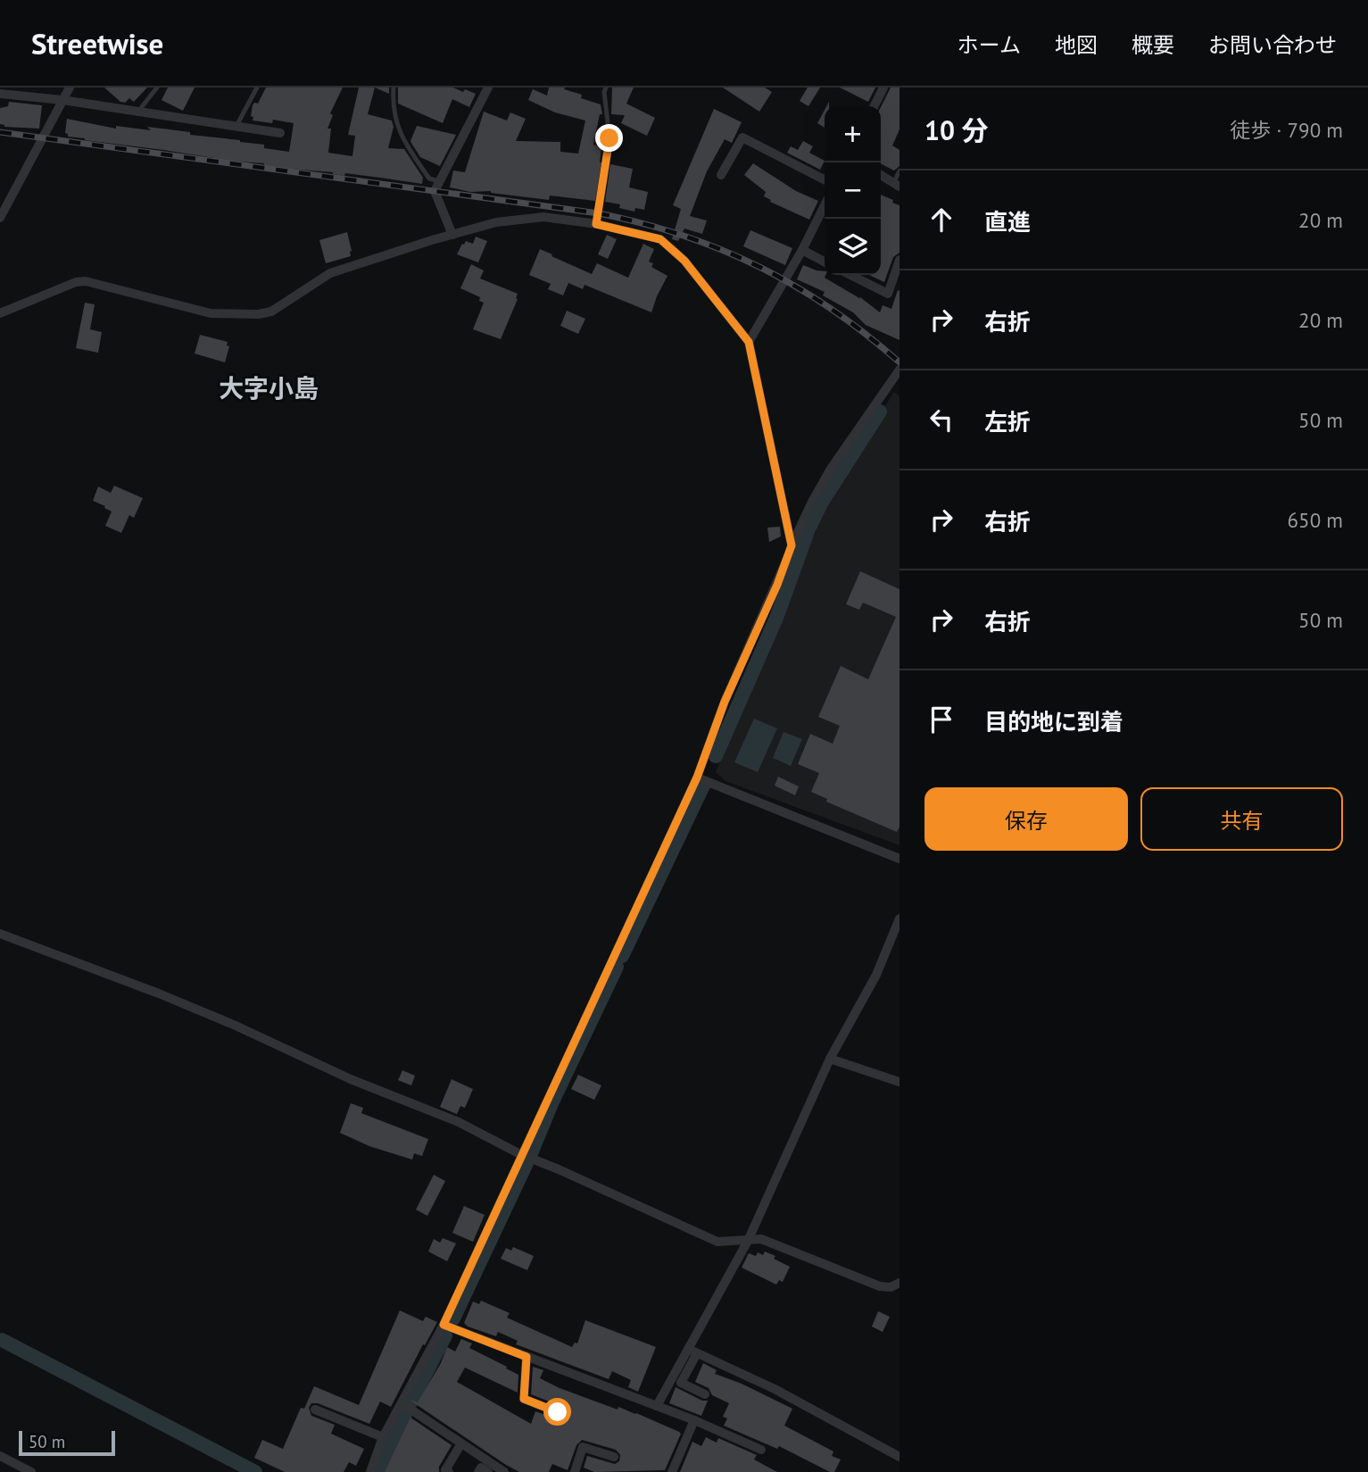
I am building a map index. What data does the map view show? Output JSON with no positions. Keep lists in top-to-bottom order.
{
  "districts": ["大字小島"],
  "scale_bar": "50 m",
  "page": {
    "header": "Streetwise",
    "nav": [
      "ホーム",
      "地図",
      "概要",
      "お問い合わせ"
    ],
    "heading": ["10 分", "徒歩 · 790 m"],
    "map_buttons": ["+", "−"],
    "list": [
      ["直進", "20 m"],
      ["右折", "20 m"],
      ["左折", "50 m"],
      ["右折", "650 m"],
      ["右折", "50 m"],
      "目的地に到着"
    ],
    "buttons": ["保存", "共有"],
    "scale": "50 m"
  }
}
